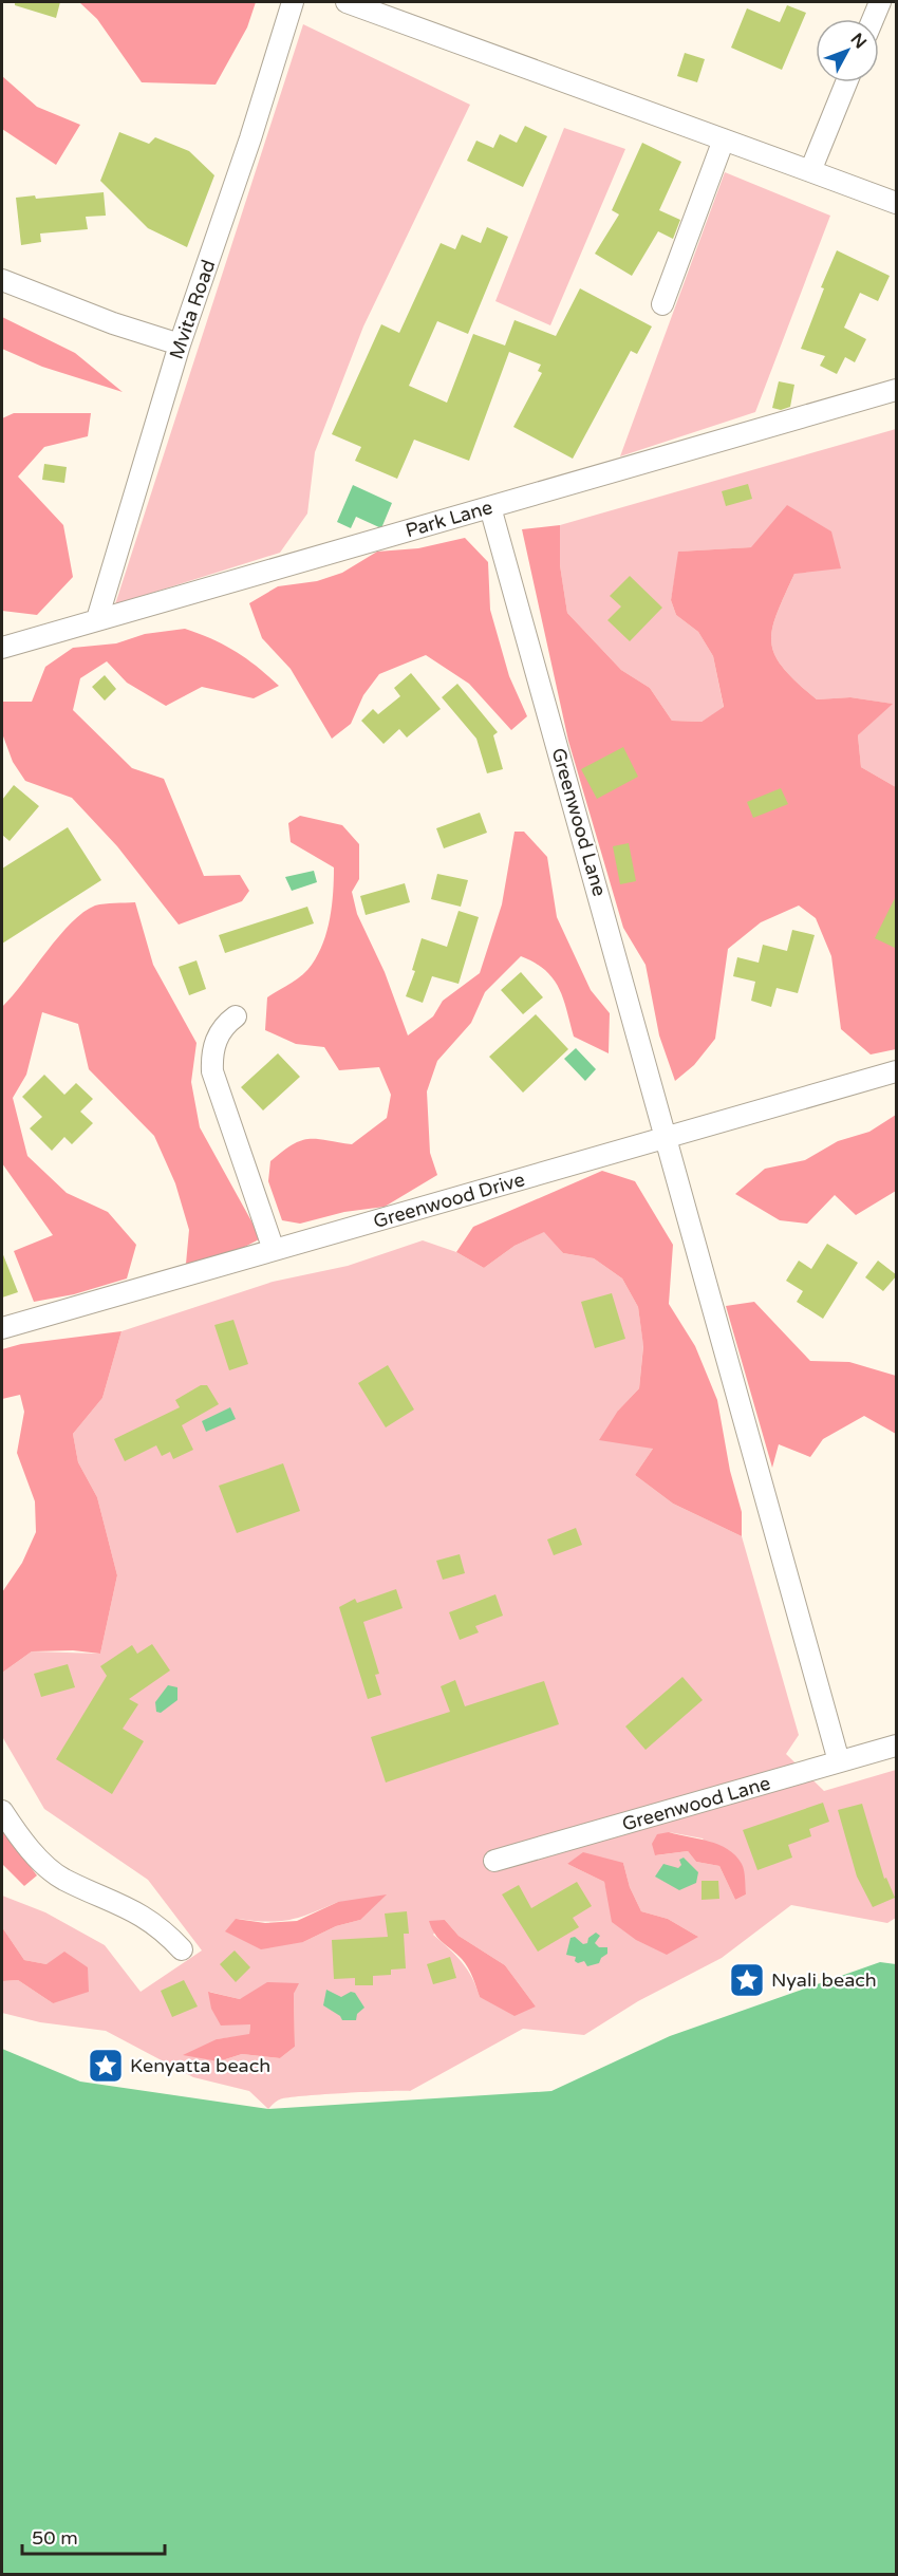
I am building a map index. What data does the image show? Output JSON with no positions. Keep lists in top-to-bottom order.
{
  "streets": {
    "street": [
      "Mvita Road",
      "Park Lane",
      "Greenwood Lane",
      "Greenwood Drive"
    ]
  },
  "crossings": [
    ["Mvita Road", "Park Lane"],
    ["Park Lane", "Greenwood Lane"],
    ["Greenwood Lane", "Greenwood Drive"]
  ],
  "places": {
    "place": ["Nyali beach", "Kenyatta beach"]
  },
  "scale_bar": "50 m",
  "north": "top right"
}
